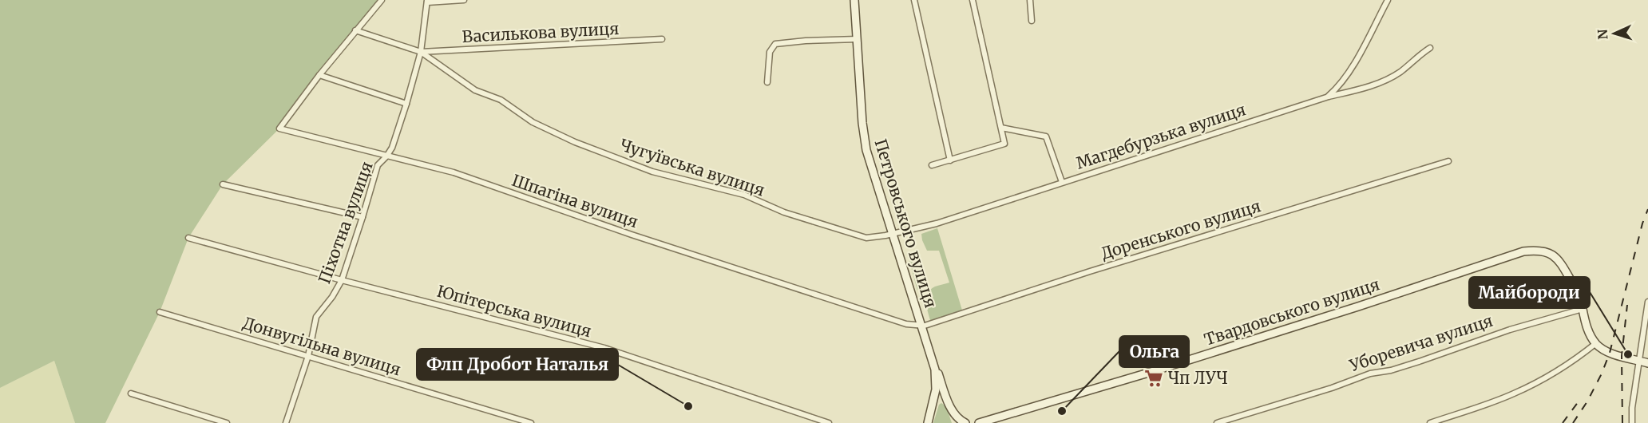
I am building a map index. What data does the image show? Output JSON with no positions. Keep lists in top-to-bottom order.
{
  "streets": {
    "main road": ["Петровського вулиця", "Твардовського вулиця"],
    "street": [
      "Василькова вулиця",
      "Магдебурзька вулиця",
      "Чугуївська вулиця",
      "Шпагіна вулиця",
      "Піхотна вулиця",
      "Доренського вулиця",
      "Юпітерська вулиця",
      "Уборевича вулиця",
      "Донвугільна вулиця"
    ]
  },
  "crossings": [
    ["Василькова вулиця", "Чугуївська вулиця"],
    ["Василькова вулиця", "Піхотна вулиця"],
    ["Магдебурзька вулиця", "Чугуївська вулиця"],
    ["Магдебурзька вулиця", "Петровського вулиця"],
    ["Чугуївська вулиця", "Піхотна вулиця"],
    ["Чугуївська вулиця", "Петровського вулиця"],
    ["Шпагіна вулиця", "Піхотна вулиця"],
    ["Шпагіна вулиця", "Петровського вулиця"],
    ["Шпагіна вулиця", "Доренського вулиця"],
    ["Піхотна вулиця", "Юпітерська вулиця"],
    ["Піхотна вулиця", "Донвугільна вулиця"],
    ["Петровського вулиця", "Доренського вулиця"],
    ["Твардовського вулиця", "Уборевича вулиця"]
  ],
  "places": {
    "other": ["Майбороди", "Флп Дробот Наталья", "Ольга"],
    "supermarket": ["Чп ЛУЧ"]
  },
  "north": "left"
}
